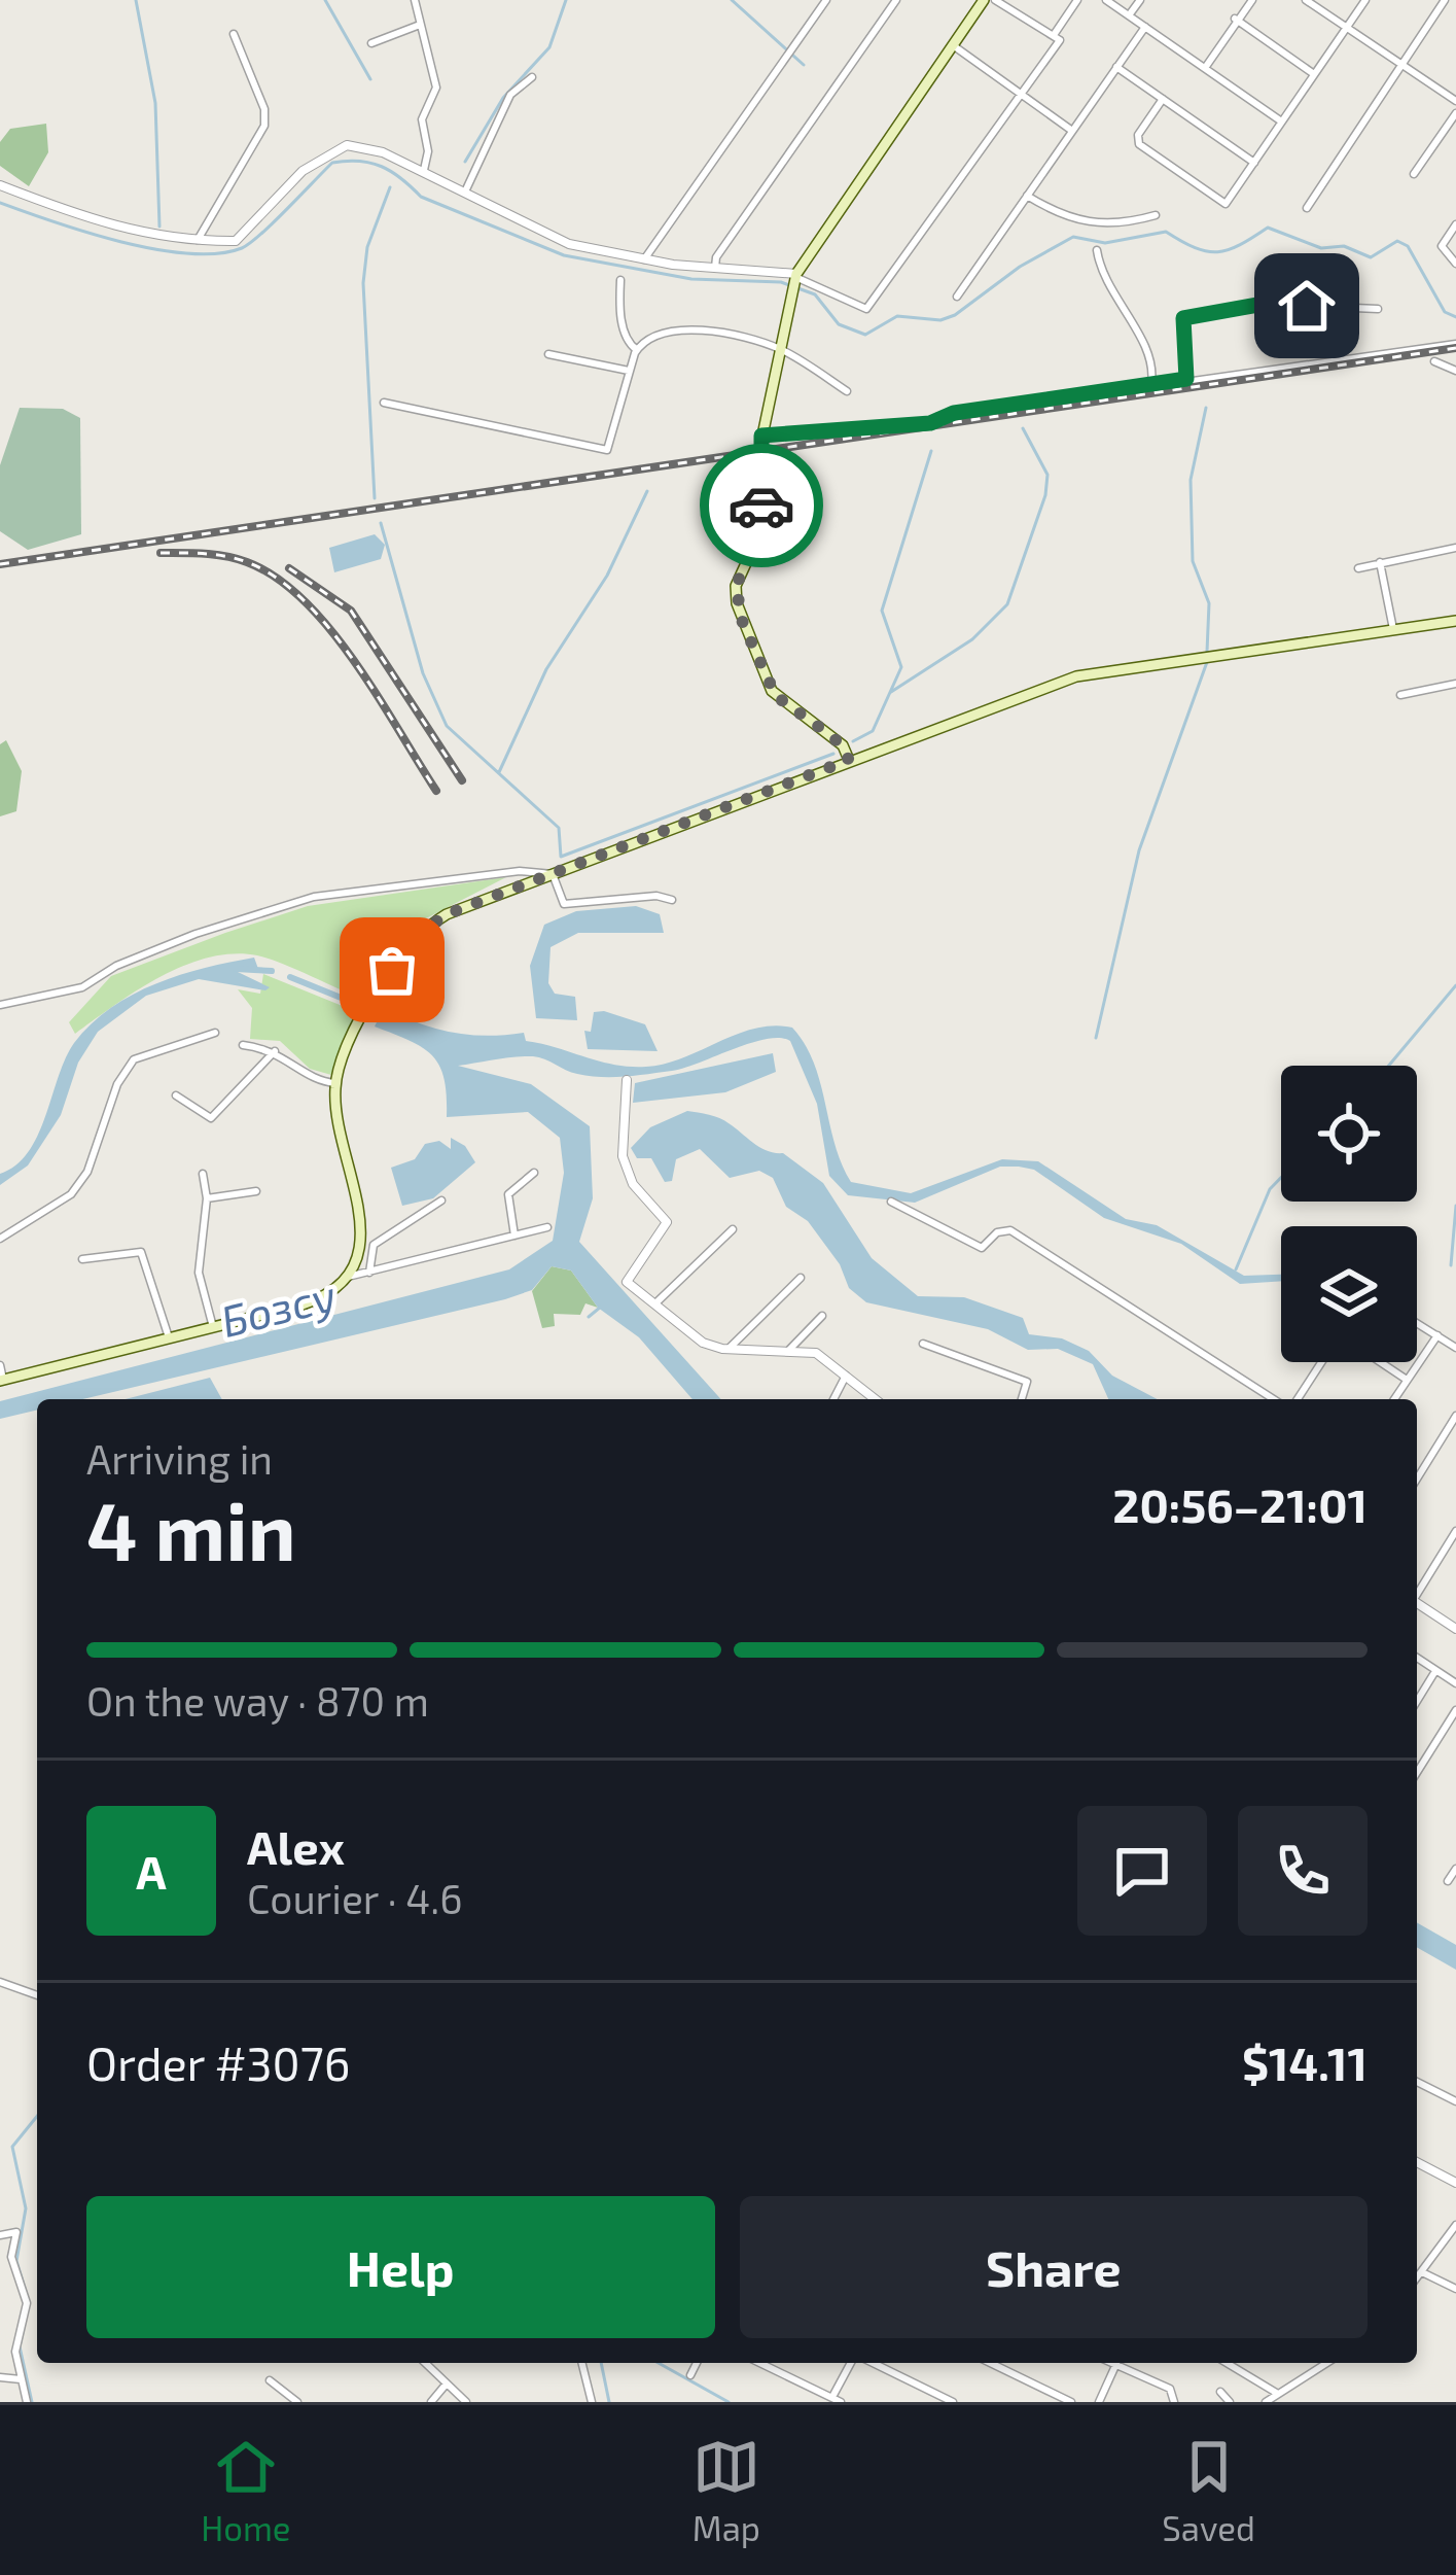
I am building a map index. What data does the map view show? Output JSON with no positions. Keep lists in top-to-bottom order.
{
  "water": ["Бозсу"],
  "page": {
    "heading": ["4 min", "Arriving in", "20:56–21:01"],
    "panel": [
      "Alex",
      "Courier · 4.6",
      "Order #3076",
      "$14.11"
    ],
    "bar": "On the way · 870 m",
    "round": "A",
    "buttons": ["Help", "Share"],
    "tabs": ["Home", "Map", "Saved"]
  }
}
